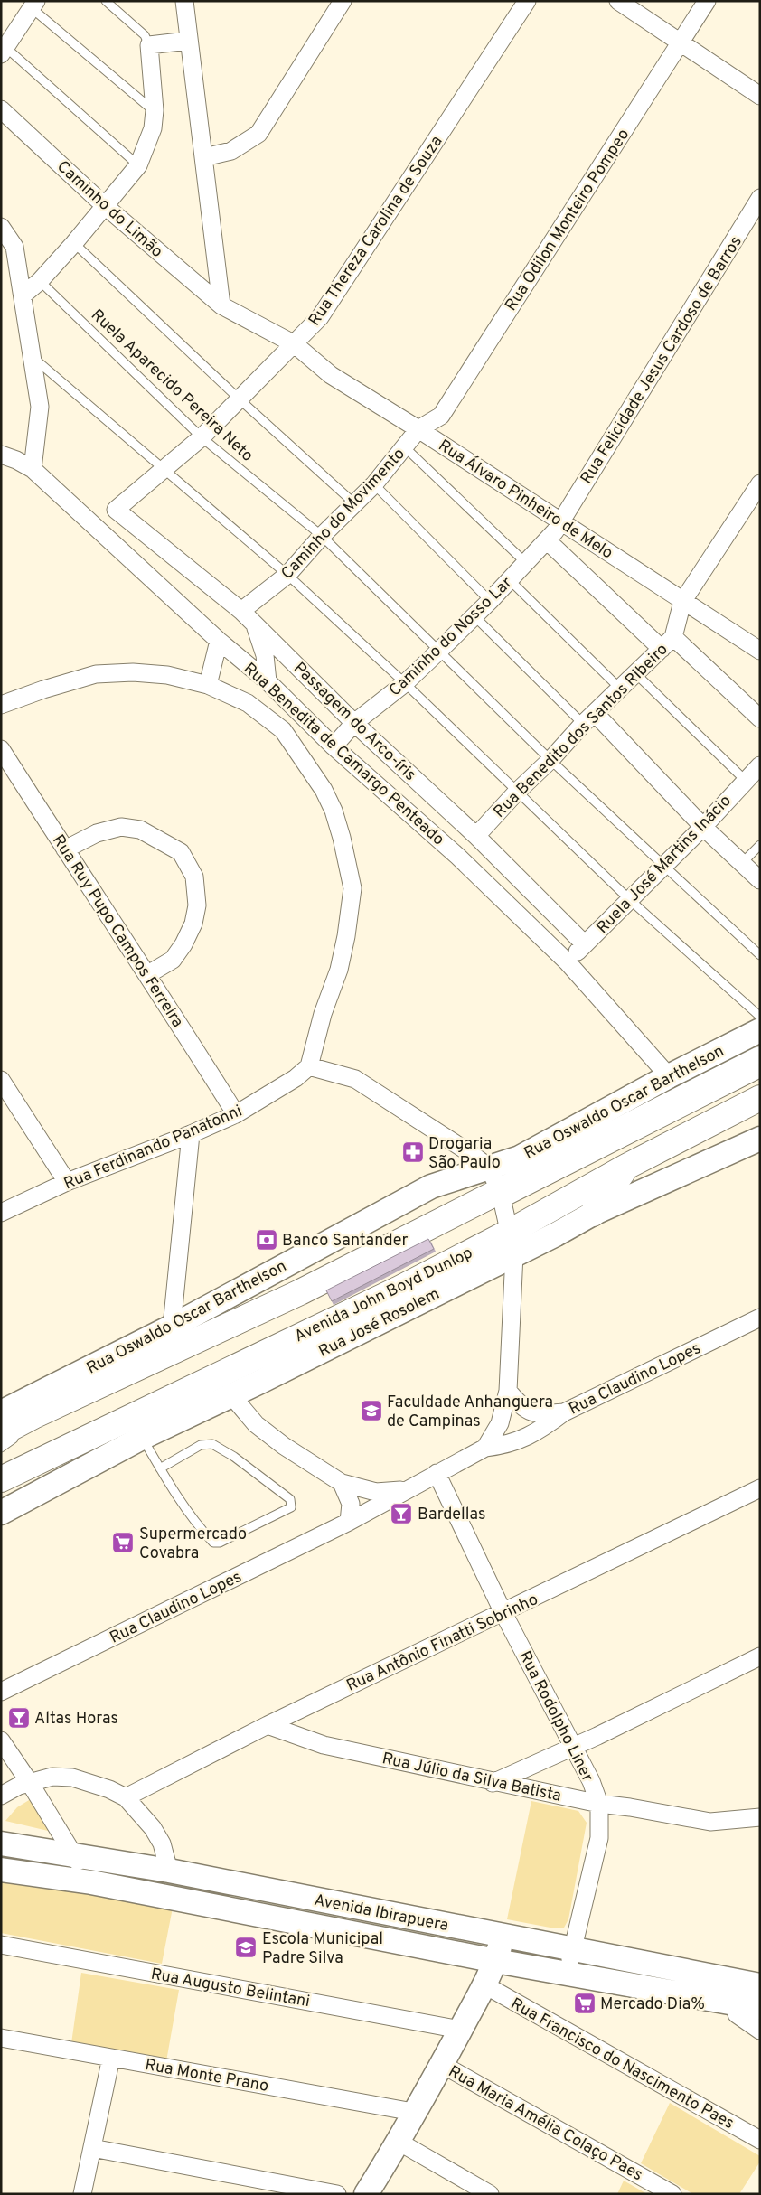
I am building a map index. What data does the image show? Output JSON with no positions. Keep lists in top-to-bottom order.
{
  "streets": {
    "main road": ["Avenida John Boyd Dunlop"],
    "street": [
      "Caminho do Limão",
      "Rua Odilon Monteiro Pompeo",
      "Rua Thereza Carolina de Souza",
      "Rua Felicidade Jesus Cardoso de Barros",
      "Rua Álvaro Pinheiro de Melo",
      "Caminho do Movimento",
      "Caminho do Nosso Lar",
      "Passagem do Arco-íris",
      "Rua Benedito dos Santos Ribeiro",
      "Rua Benedita de Camargo Penteado",
      "Ruela José Martins Inácio",
      "Rua Ruy Pupo Campos Ferreira",
      "Rua Oswaldo Oscar Barthelson",
      "Rua Ferdinando Panatonni",
      "Rua José Rosolem",
      "Rua Claudino Lopes",
      "Rua Antônio Finatti Sobrinho",
      "Rua Rodolpho Liner",
      "Rua Júlio da Silva Batista",
      "Avenida Ibirapuera",
      "Rua Augusto Belintani",
      "Rua Francisco do Nascimento Paes",
      "Rua Monte Prano",
      "Rua Maria Amélia Colaço Paes"
    ],
    "lane": ["Ruela Aparecido Pereira Neto"]
  },
  "crossings": [
    ["Caminho do Limão", "Rua Thereza Carolina de Souza"],
    ["Caminho do Limão", "Rua Álvaro Pinheiro de Melo"],
    ["Rua Odilon Monteiro Pompeo", "Rua Álvaro Pinheiro de Melo"],
    ["Rua Odilon Monteiro Pompeo", "Caminho do Movimento"],
    ["Rua Thereza Carolina de Souza", "Ruela Aparecido Pereira Neto"],
    ["Rua Thereza Carolina de Souza", "Rua Álvaro Pinheiro de Melo"],
    ["Rua Thereza Carolina de Souza", "Passagem do Arco-íris"],
    ["Rua Felicidade Jesus Cardoso de Barros", "Rua Álvaro Pinheiro de Melo"],
    ["Rua Felicidade Jesus Cardoso de Barros", "Caminho do Nosso Lar"],
    ["Ruela Aparecido Pereira Neto", "Caminho do Movimento"],
    ["Ruela Aparecido Pereira Neto", "Caminho do Nosso Lar"],
    ["Ruela Aparecido Pereira Neto", "Rua Benedito dos Santos Ribeiro"],
    ["Ruela Aparecido Pereira Neto", "Ruela José Martins Inácio"],
    ["Rua Álvaro Pinheiro de Melo", "Caminho do Movimento"],
    ["Rua Álvaro Pinheiro de Melo", "Caminho do Nosso Lar"],
    ["Rua Álvaro Pinheiro de Melo", "Rua Benedito dos Santos Ribeiro"],
    ["Caminho do Movimento", "Passagem do Arco-íris"],
    ["Caminho do Nosso Lar", "Passagem do Arco-íris"],
    ["Caminho do Nosso Lar", "Rua Benedita de Camargo Penteado"],
    ["Passagem do Arco-íris", "Rua Benedito dos Santos Ribeiro"],
    ["Passagem do Arco-íris", "Ruela José Martins Inácio"],
    ["Rua Benedita de Camargo Penteado", "Ruela José Martins Inácio"],
    ["Rua Benedita de Camargo Penteado", "Rua Oswaldo Oscar Barthelson"],
    ["Rua Ruy Pupo Campos Ferreira", "Rua Ferdinando Panatonni"],
    ["Avenida John Boyd Dunlop", "Rua José Rosolem"],
    ["Rua Claudino Lopes", "Rua Rodolpho Liner"],
    ["Rua Antônio Finatti Sobrinho", "Rua Rodolpho Liner"],
    ["Rua Antônio Finatti Sobrinho", "Rua Júlio da Silva Batista"],
    ["Rua Rodolpho Liner", "Rua Júlio da Silva Batista"],
    ["Rua Rodolpho Liner", "Avenida Ibirapuera"]
  ],
  "places": {
    "pharmacy": ["Drogaria São Paulo"],
    "bank": ["Banco Santander"],
    "school or university": ["Faculdade Anhanguera de Campinas", "Escola Municipal Padre Silva"],
    "bar": ["Bardellas", "Altas Horas"],
    "supermarket": ["Supermercado Covabra", "Mercado Dia%"]
  }
}
